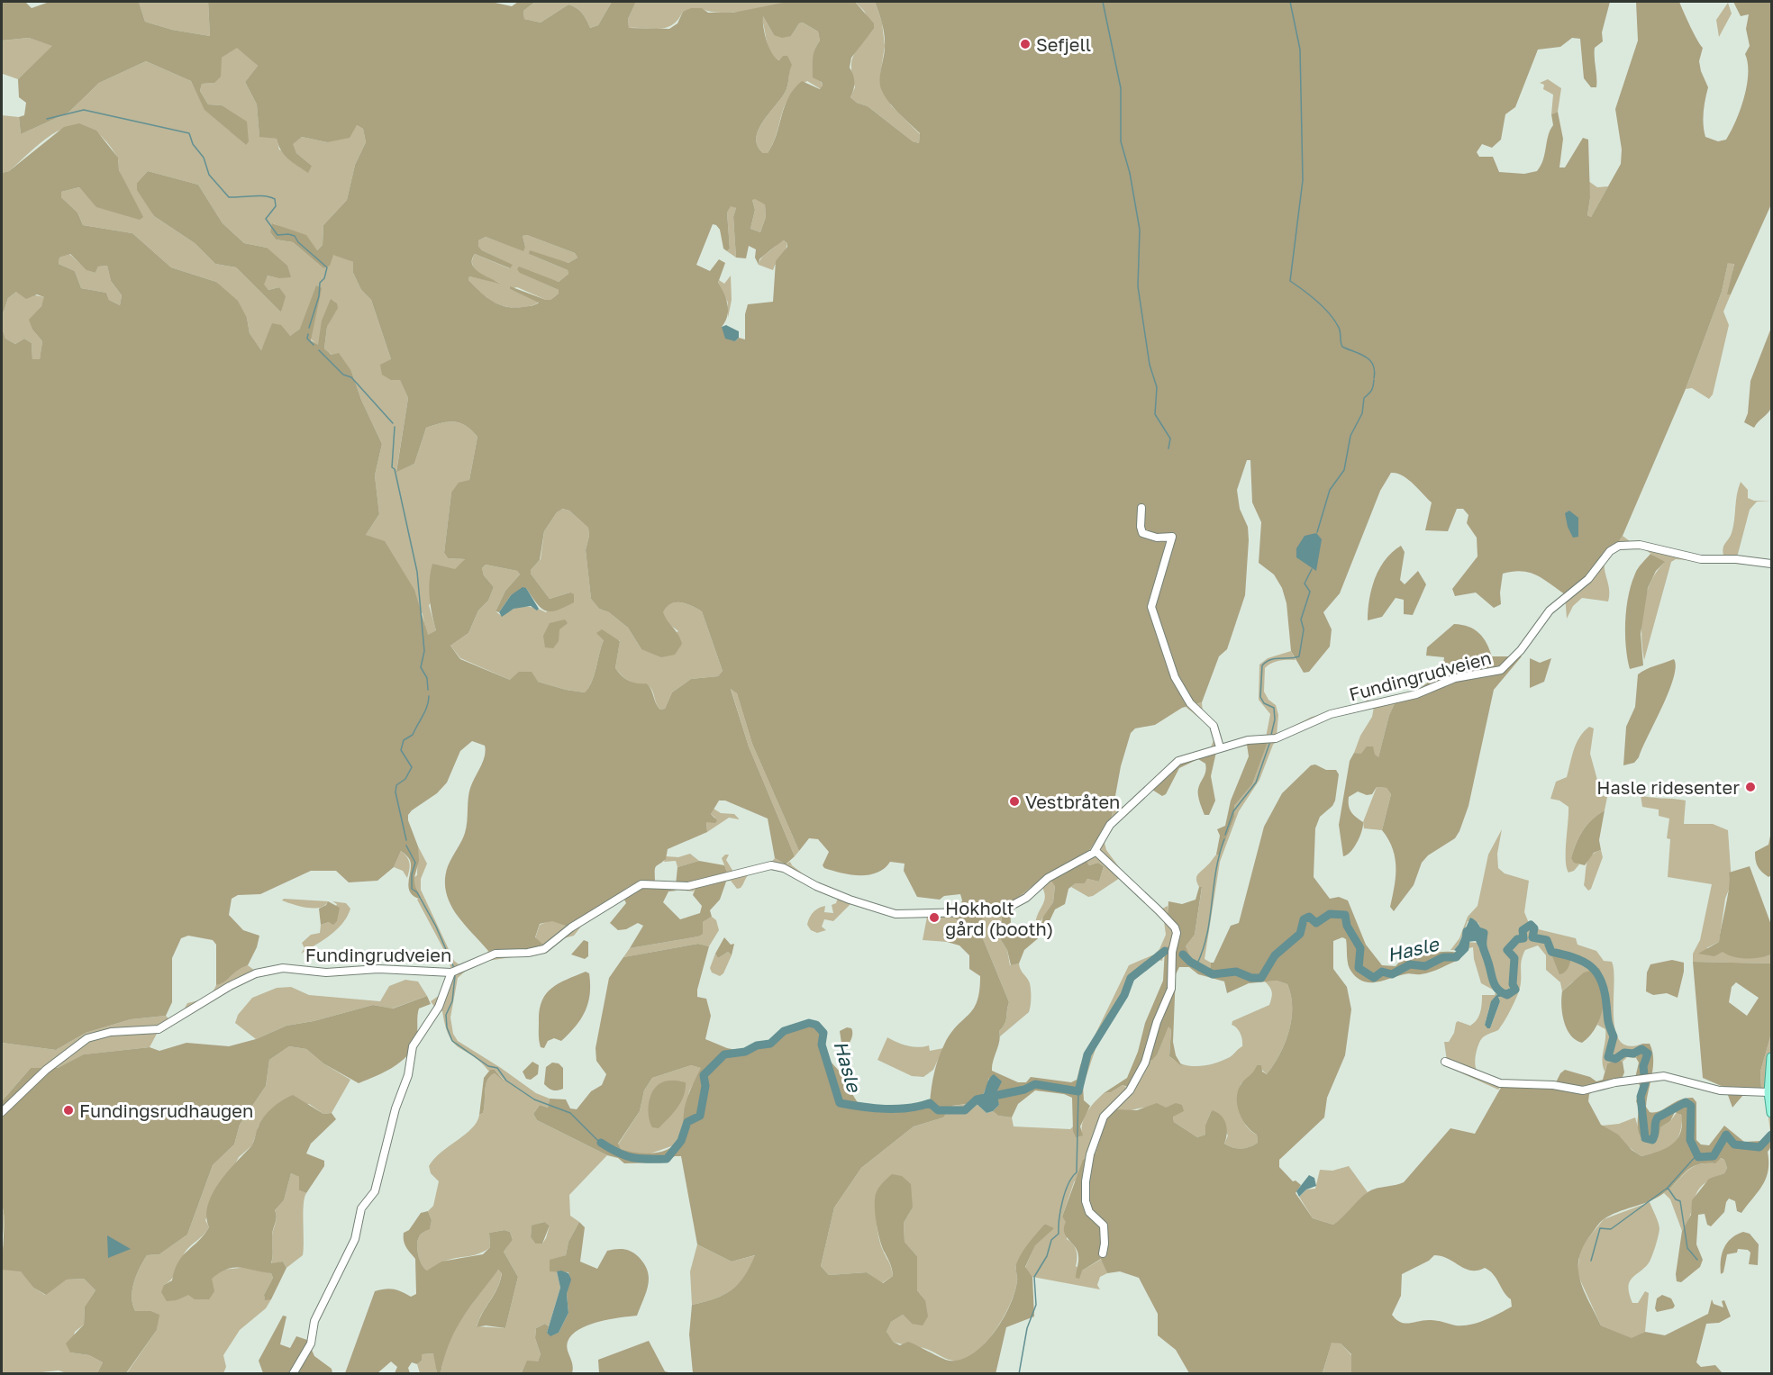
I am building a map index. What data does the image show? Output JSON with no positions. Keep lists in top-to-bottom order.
{
  "streets": {
    "street": ["Fundingrudveien"]
  },
  "water": ["Hasle"],
  "places": [
    "Sefjell",
    "Hasle ridesenter",
    "Vestbråten",
    "Hokholt gård (booth)",
    "Fundingsrudhaugen"
  ]
}
